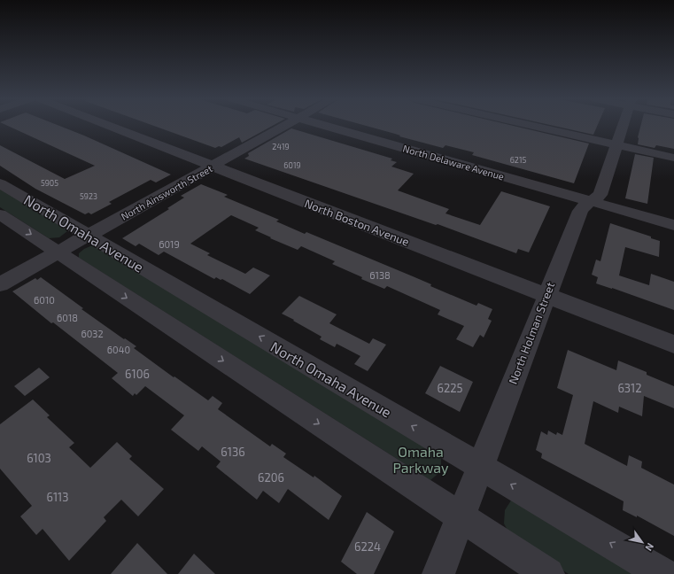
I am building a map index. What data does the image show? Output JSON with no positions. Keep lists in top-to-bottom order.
{
  "streets": {
    "street": [
      "North Delaware Avenue",
      "North Ainsworth Street",
      "North Boston Avenue",
      "North Omaha Avenue",
      "North Holman Street"
    ]
  },
  "crossings": [
    ["North Delaware Avenue", "North Holman Street"],
    ["North Ainsworth Street", "North Boston Avenue"],
    ["North Ainsworth Street", "North Omaha Avenue"],
    ["North Boston Avenue", "North Holman Street"],
    ["North Omaha Avenue", "North Holman Street"]
  ],
  "parks": ["Omaha Parkway"],
  "house_numbers": [
    "2419",
    "6215",
    "6019",
    "5905",
    "5923",
    "6019",
    "6138",
    "6010",
    "6018",
    "6032",
    "6040",
    "6106",
    "6225",
    "6312",
    "6136",
    "6103",
    "6206",
    "6113",
    "6224"
  ],
  "north": "bottom right"
}
